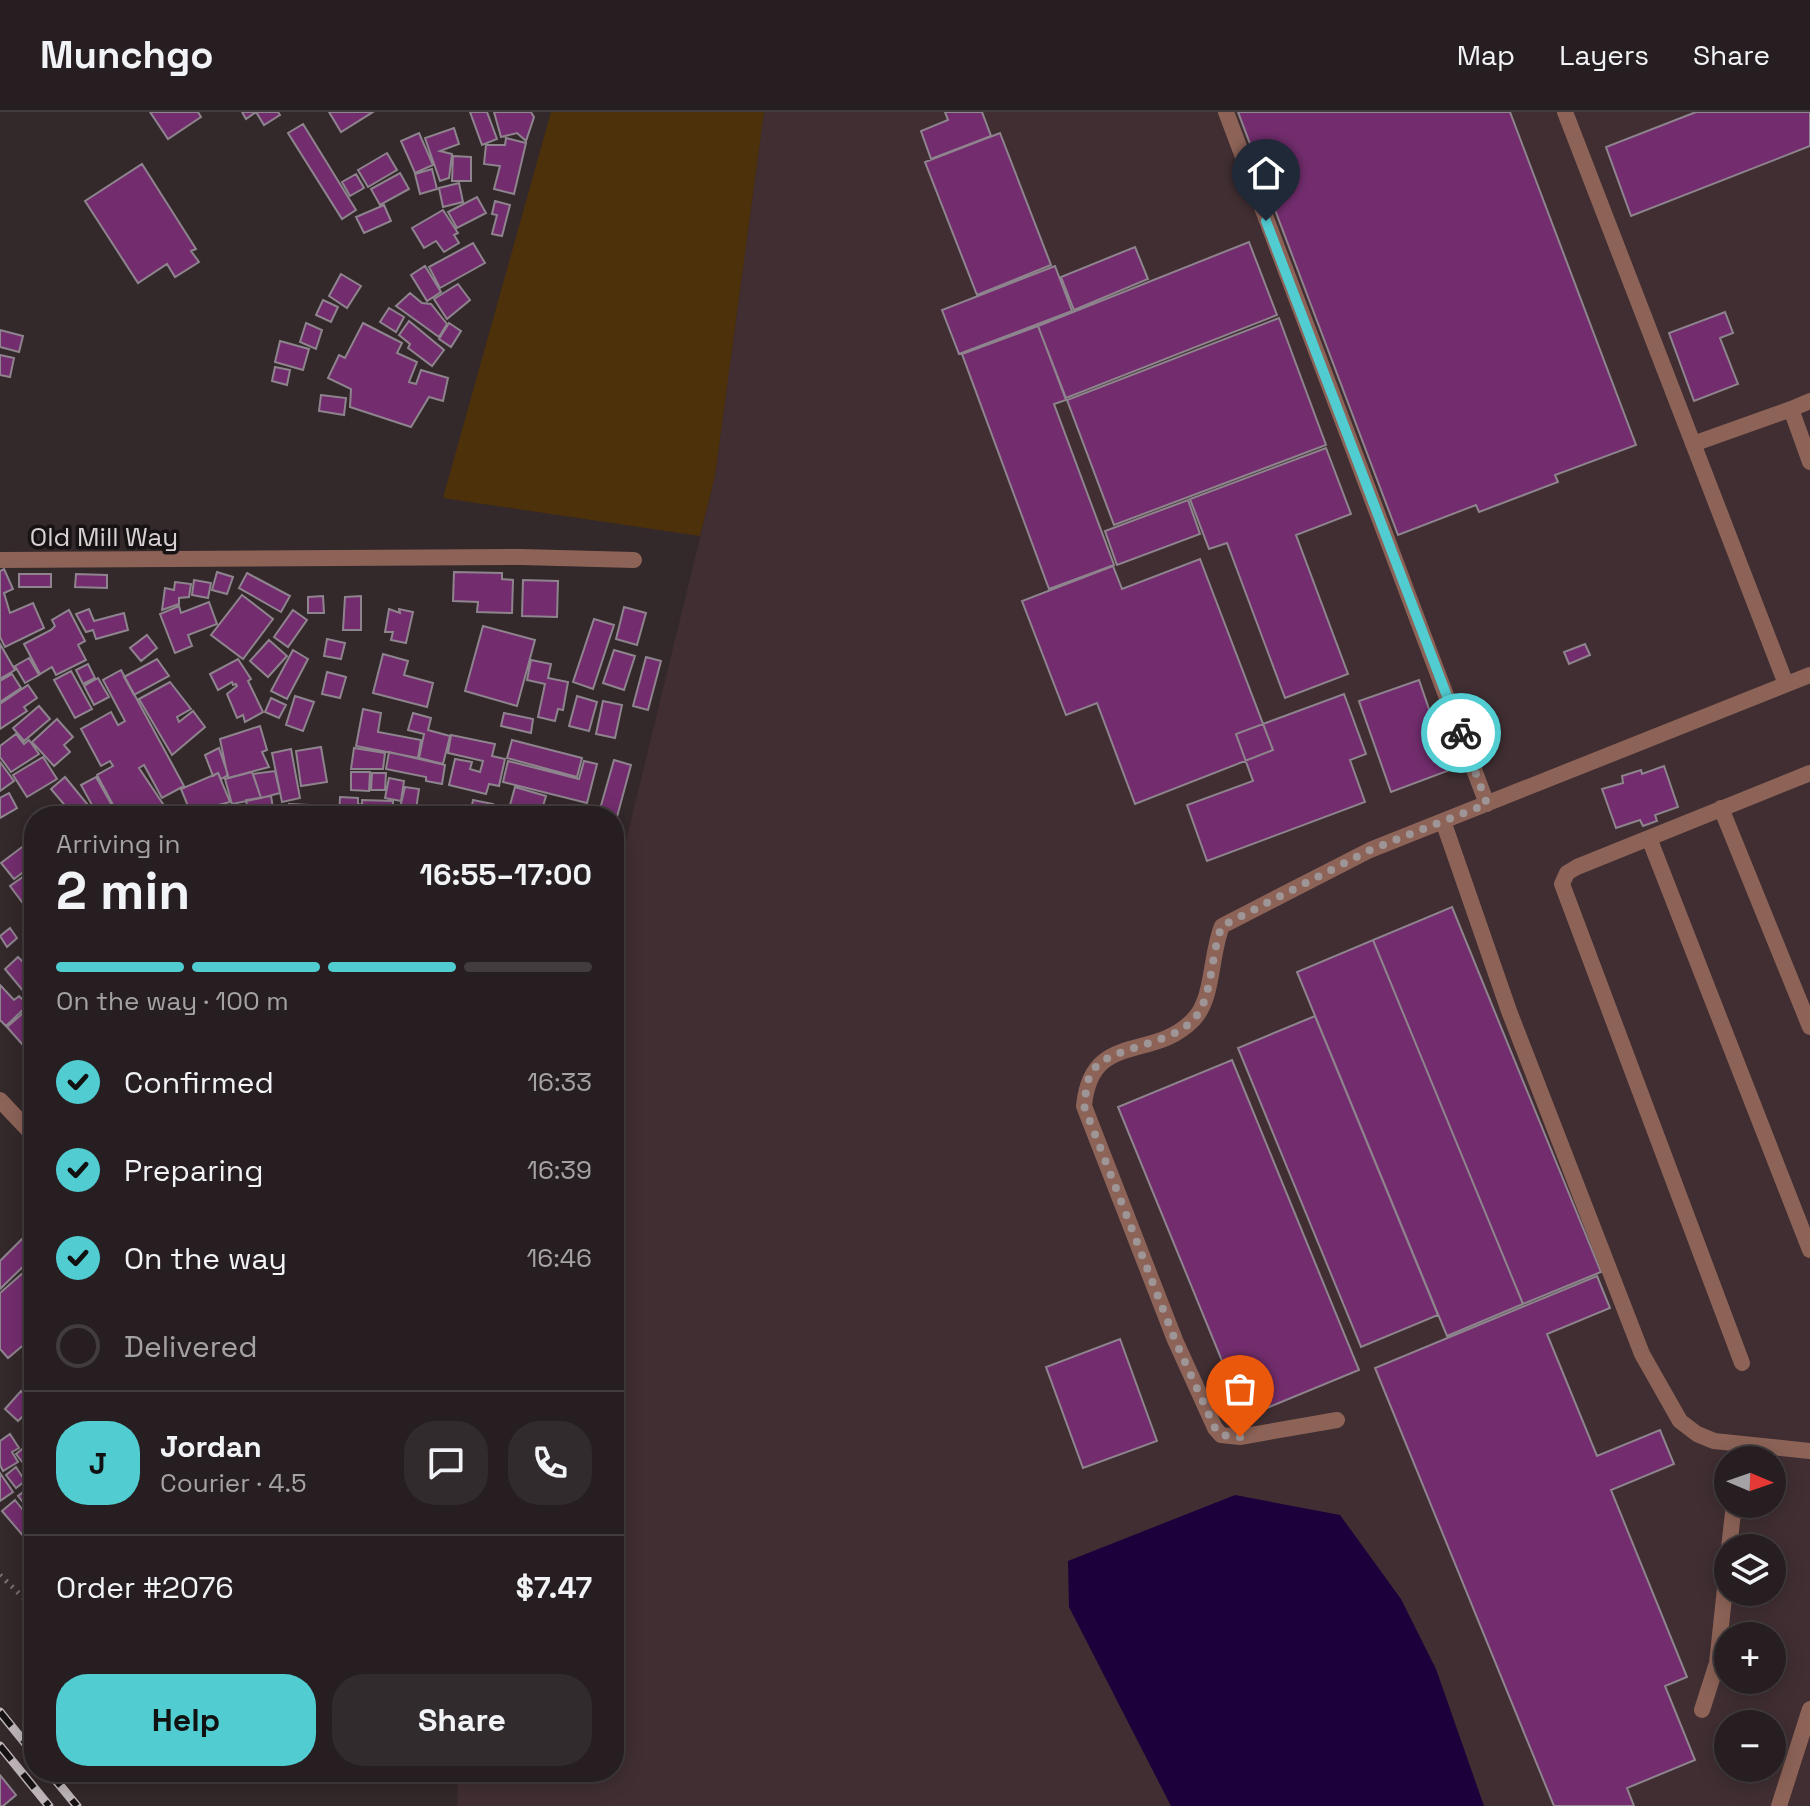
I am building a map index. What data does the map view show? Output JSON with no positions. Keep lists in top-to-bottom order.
{
  "streets": {
    "street": ["Old Mill Way"]
  },
  "north": "right",
  "page": {
    "header": "Munchgo",
    "nav": ["Map", "Layers", "Share"],
    "heading": ["2 min", "Arriving in", "16:55–17:00"],
    "panel": [
      "Jordan",
      "Courier · 4.5",
      "Order #2076",
      "$7.47"
    ],
    "bar": "On the way · 100 m",
    "list": [
      ["Confirmed", "16:33"],
      ["Preparing", "16:39"],
      ["On the way", "16:46"],
      "Delivered"
    ],
    "round": "J",
    "map_buttons": ["+", "−"],
    "buttons": ["Help", "Share"]
  }
}
